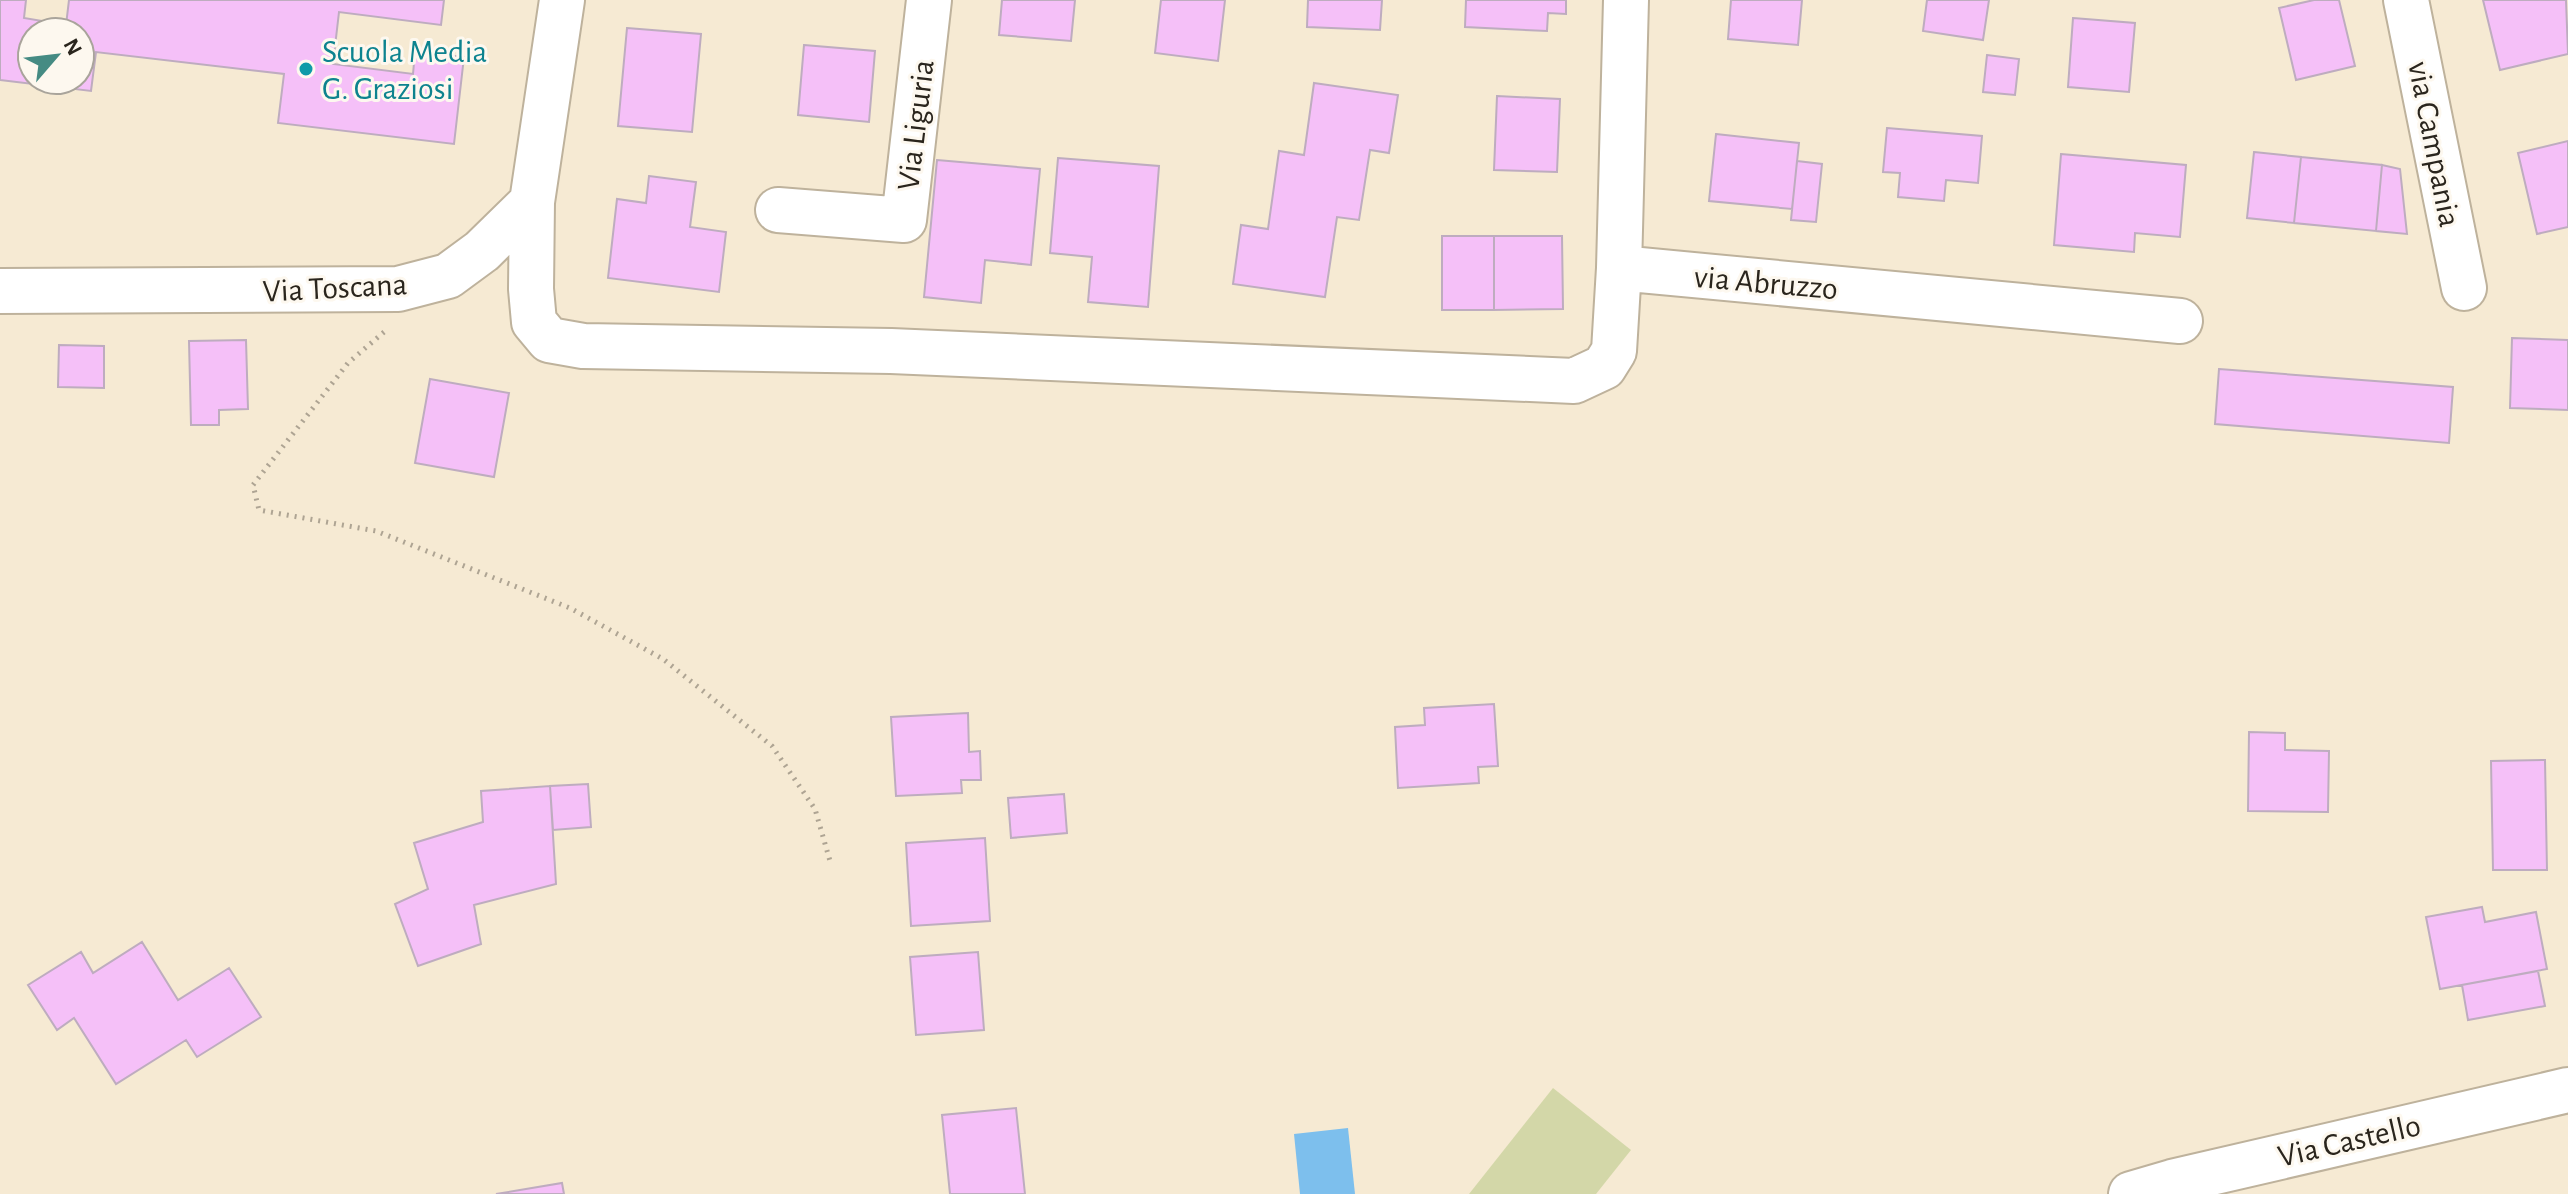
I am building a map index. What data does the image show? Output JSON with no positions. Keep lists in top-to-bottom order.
{
  "streets": {
    "street": [
      "Via Liguria",
      "via Campania",
      "via Abruzzo",
      "Via Toscana",
      "Via Castello"
    ]
  },
  "places": ["Scuola Media G. Graziosi"],
  "north": "top right"
}
